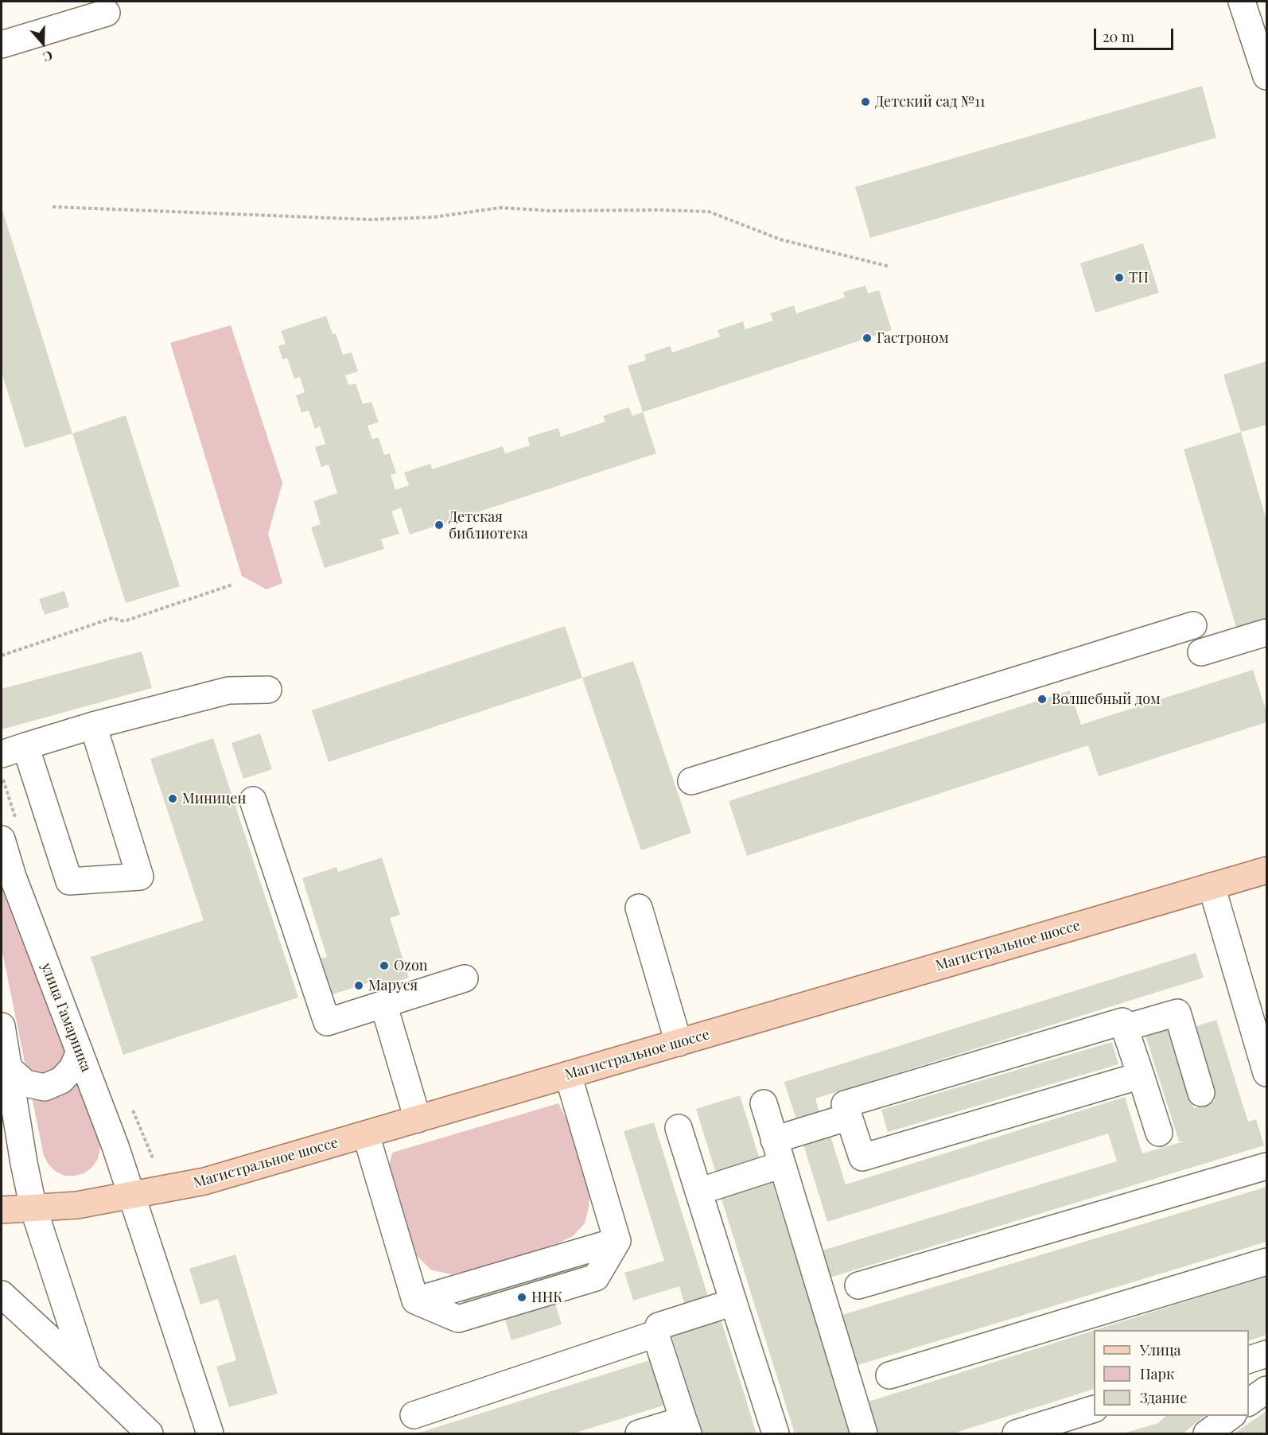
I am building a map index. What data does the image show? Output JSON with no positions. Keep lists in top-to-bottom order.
{
  "streets": {
    "main road": ["Магистральное шоссе"],
    "street": ["улица Гамарника"]
  },
  "crossings": [
    ["Магистральное шоссе", "улица Гамарника"]
  ],
  "places": [
    "Детский сад №11",
    "ТП",
    "Гастроном",
    "Детская библиотека",
    "Волшебный дом",
    "Миницен",
    "Ozon",
    "Маруся",
    "ННК"
  ],
  "legend": ["Улица", "Парк", "Здание"],
  "scale_bar": "20 m",
  "north": "bottom"
}
